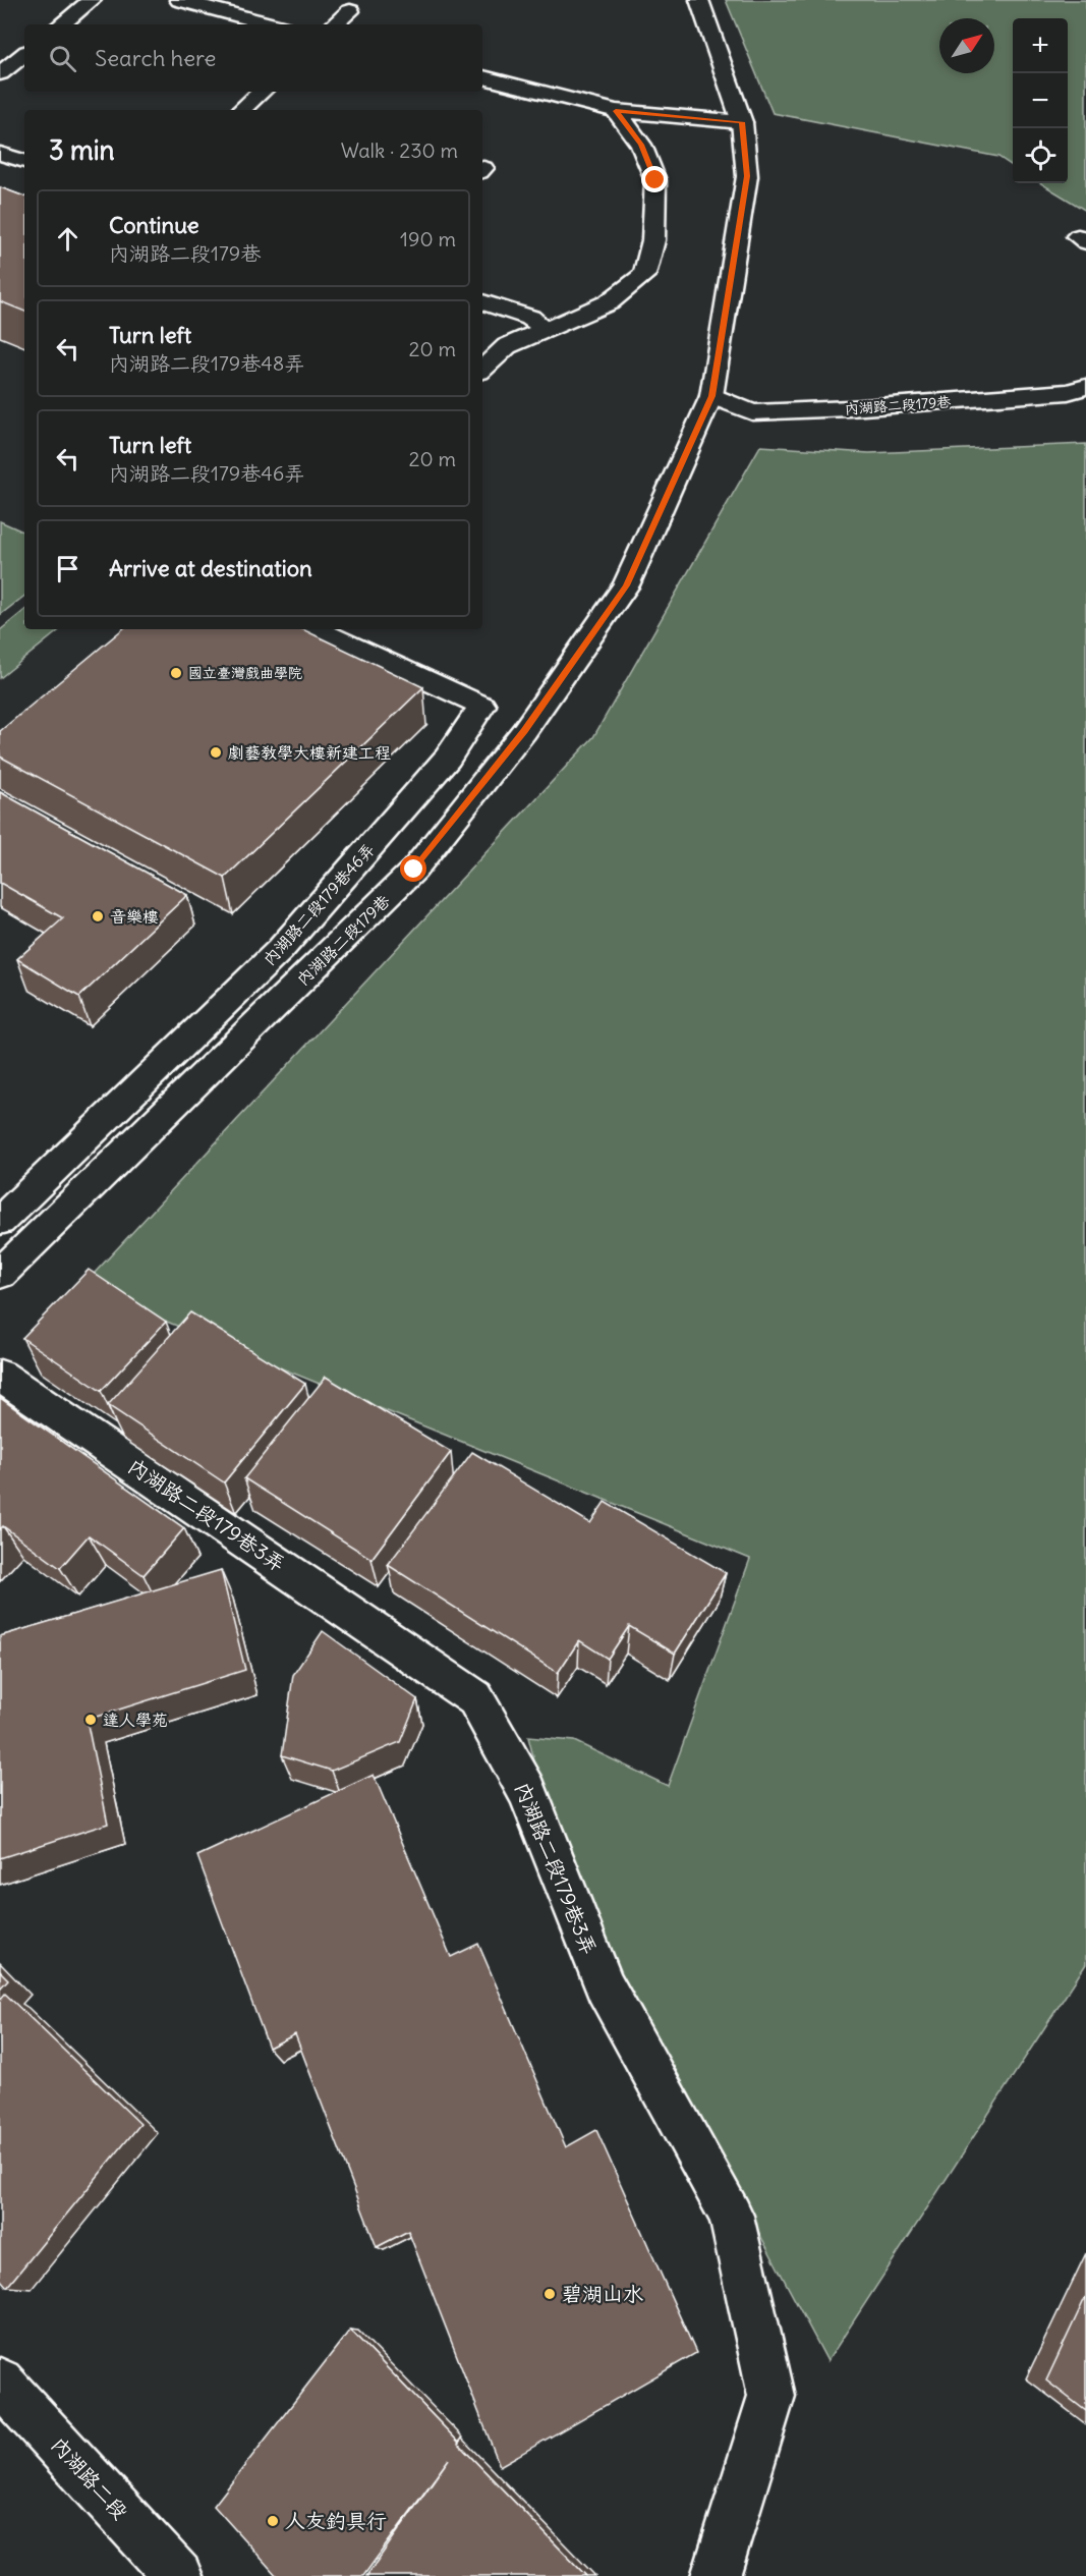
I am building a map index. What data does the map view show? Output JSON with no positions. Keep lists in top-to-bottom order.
{
  "streets": {
    "street": [
      "內湖路二段179巷",
      "內湖路二段179巷46弄",
      "內湖路二段179巷3弄",
      "內湖路二段"
    ]
  },
  "places": [
    "國立臺灣戲曲學院",
    "劇藝教學大樓新建工程",
    "音樂樓",
    "達人學苑",
    "碧湖山水",
    "人友釣具行"
  ],
  "north": "top right",
  "page": {
    "map_buttons": ["+", "−"],
    "search": "Search here",
    "heading": ["3 min", "Walk · 230 m"],
    "list": [
      ["Continue", "內湖路二段179巷", "190 m"],
      ["Turn left", "內湖路二段179巷48弄", "20 m"],
      ["Turn left", "內湖路二段179巷46弄", "20 m"],
      "Arrive at destination"
    ]
  }
}
